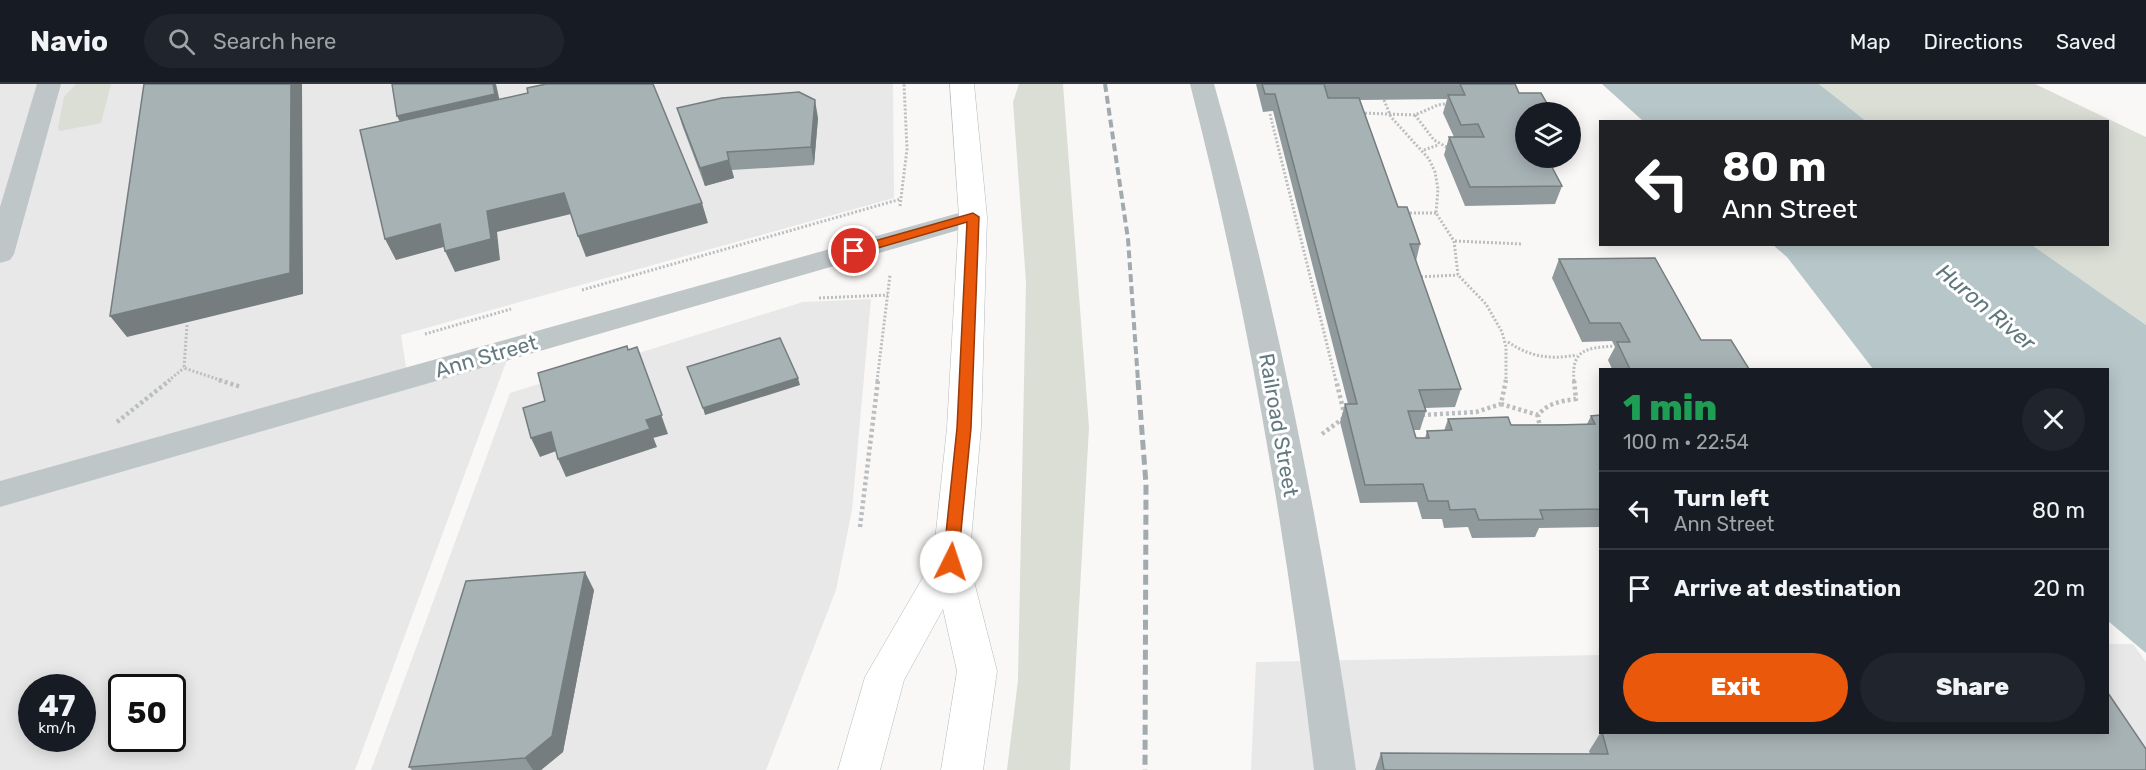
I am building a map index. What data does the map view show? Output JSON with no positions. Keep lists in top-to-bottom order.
{
  "streets": {
    "street": ["Ann Street", "Railroad Street"]
  },
  "water": ["Huron River"],
  "page": {
    "header": "Navio",
    "search": "Search here",
    "nav": ["Map", "Directions", "Saved"],
    "turn": ["80 m", "Ann Street"],
    "heading": ["1 min", "100 m · 22:54"],
    "list": [
      {
        "name": "Turn left",
        "note": "Ann Street",
        "value": "80 m"
      },
      {
        "name": "Arrive at destination",
        "value": "20 m"
      }
    ],
    "buttons": ["Exit", "Share"],
    "speed": "47 km/h",
    "limit": "50"
  }
}
